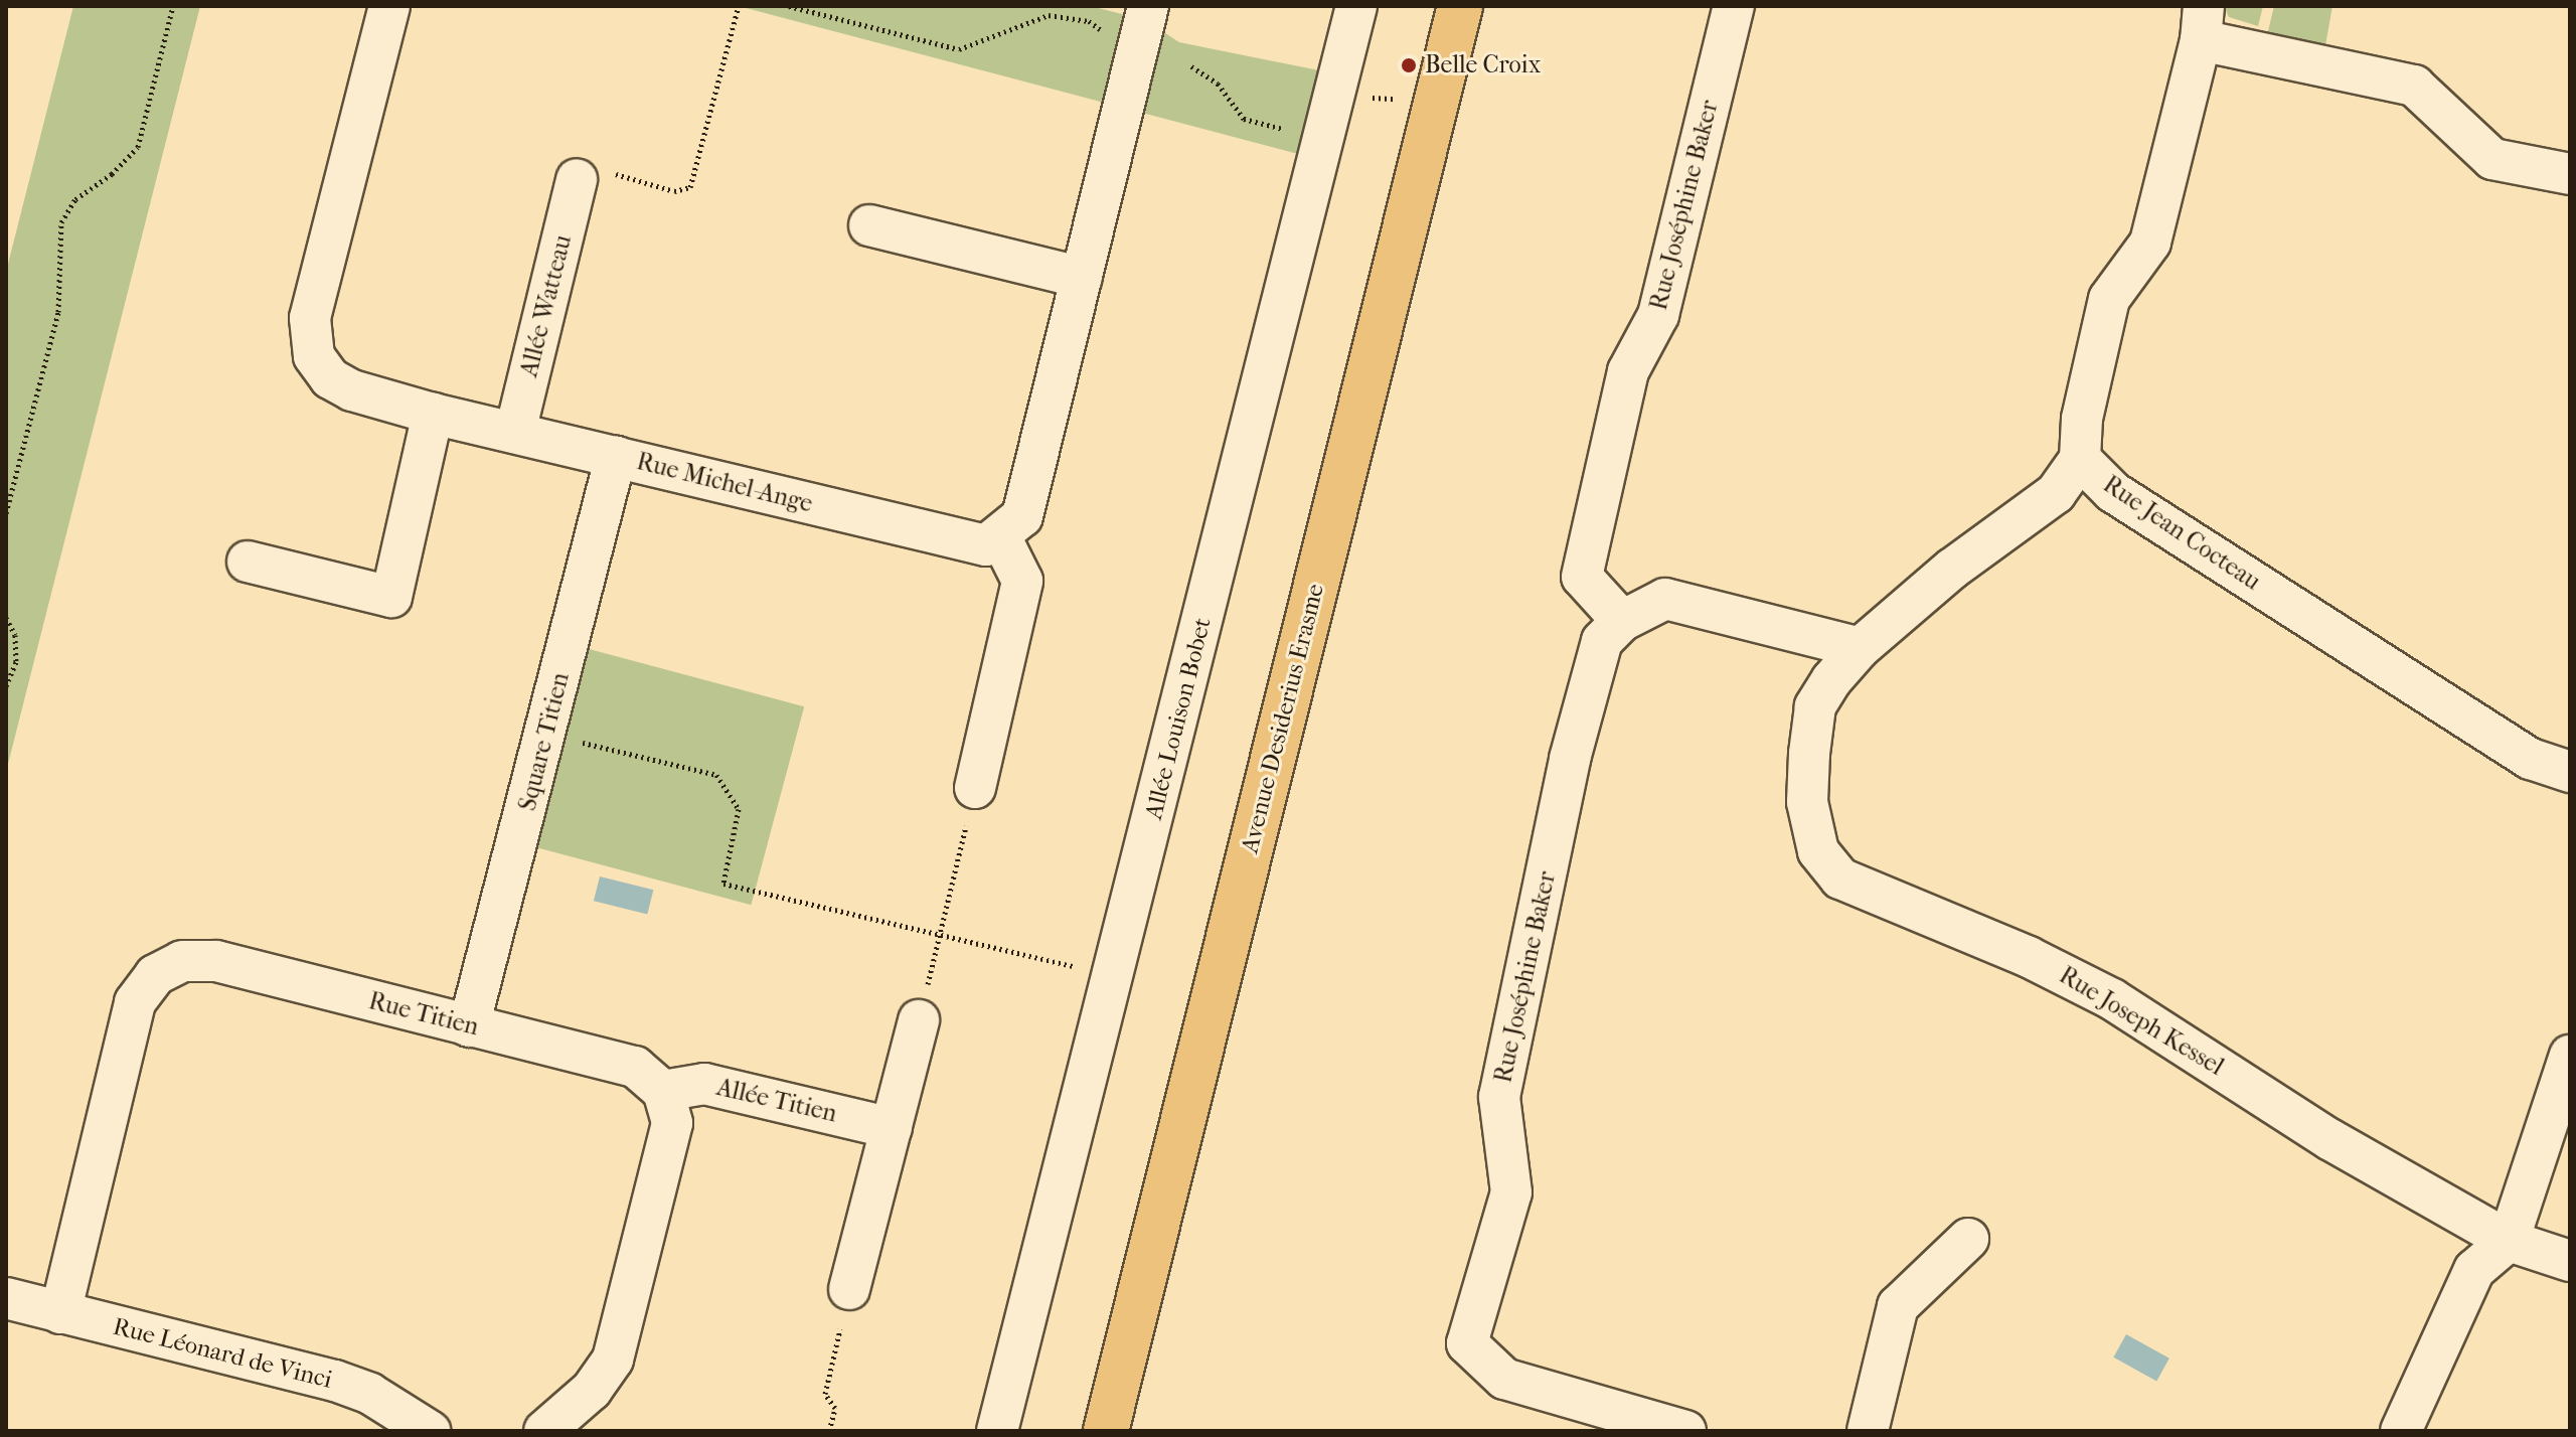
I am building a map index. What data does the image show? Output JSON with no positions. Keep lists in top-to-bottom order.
{
  "streets": {
    "main road": ["Avenue Desiderius Erasme"],
    "street": [
      "Rue Joséphine Baker",
      "Allée Watteau",
      "Rue Michel-Ange",
      "Rue Jean Cocteau",
      "Allée Louison Bobet",
      "Square Titien",
      "Rue Titien",
      "Rue Joseph Kessel",
      "Allée Titien",
      "Rue Léonard de Vinci"
    ]
  },
  "crossings": [
    ["Rue Joséphine Baker", "Rue Joseph Kessel"],
    ["Allée Watteau", "Rue Michel-Ange"],
    ["Rue Michel-Ange", "Square Titien"],
    ["Square Titien", "Rue Titien"],
    ["Rue Titien", "Allée Titien"],
    ["Rue Titien", "Rue Léonard de Vinci"]
  ],
  "places": ["Belle Croix"]
}
